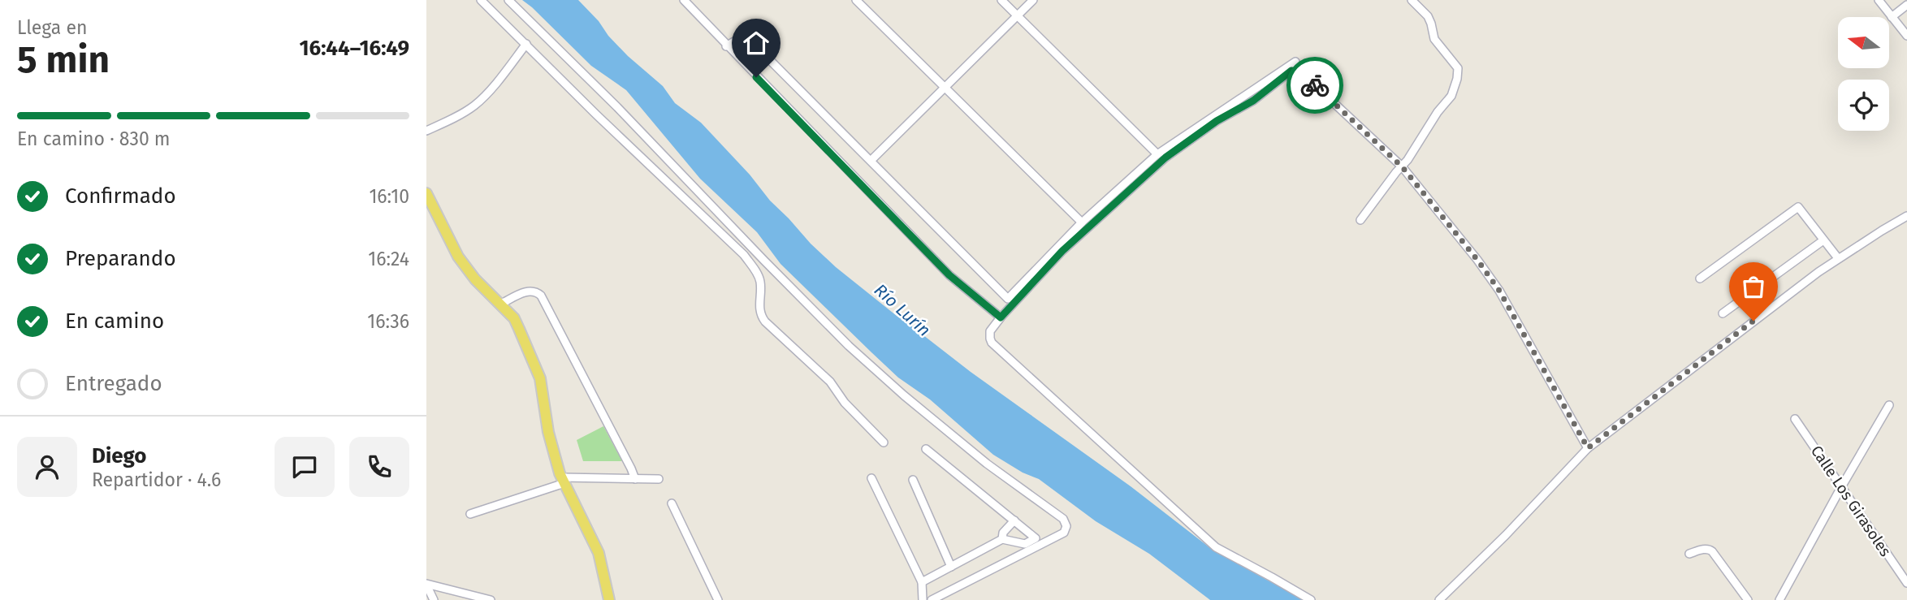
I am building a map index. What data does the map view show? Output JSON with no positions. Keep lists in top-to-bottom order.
{
  "streets": {
    "street": ["Calle Los Girasoles"]
  },
  "water": ["Río Lurín"],
  "north": "left",
  "page": {
    "heading": ["5 min", "Llega en", "16:44–16:49"],
    "panel": ["Diego", "Repartidor · 4.6"],
    "bar": "En camino · 830 m",
    "list": [
      ["Confirmado", "16:10"],
      ["Preparando", "16:24"],
      ["En camino", "16:36"],
      "Entregado"
    ]
  }
}
